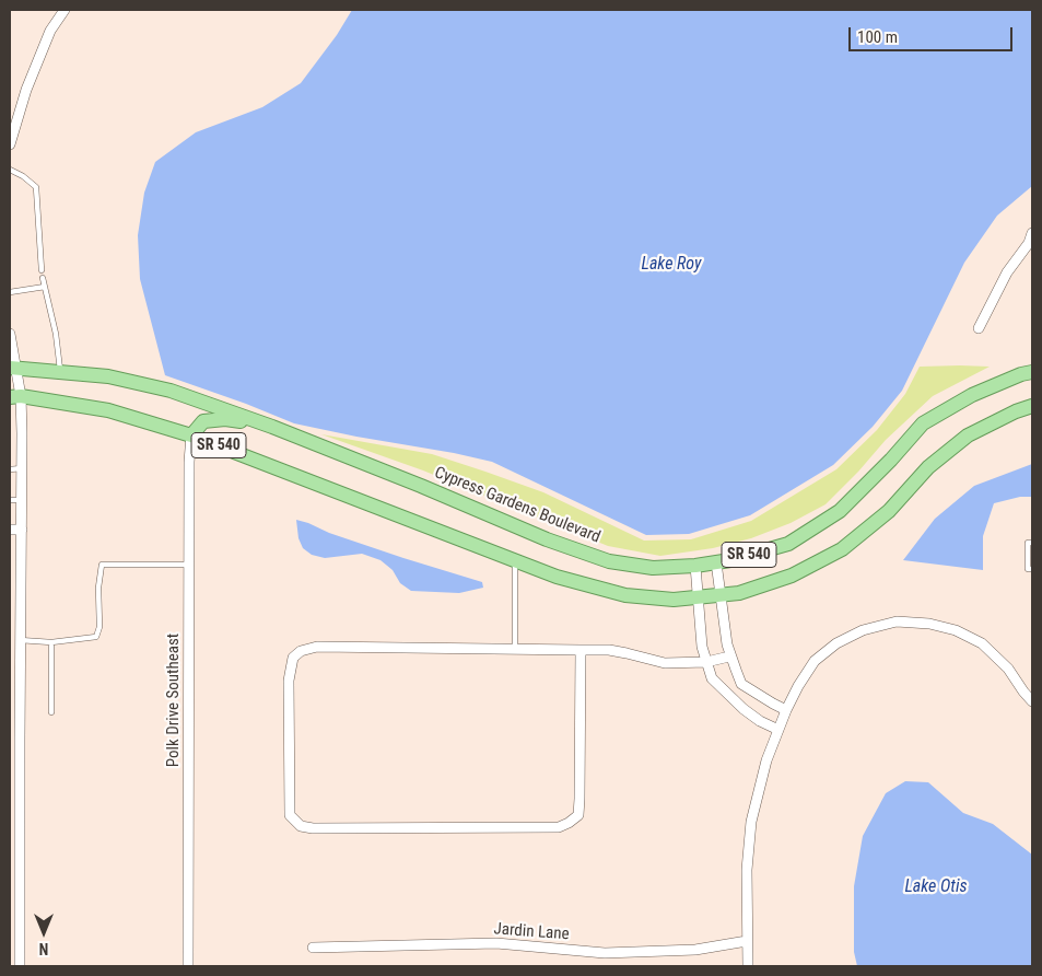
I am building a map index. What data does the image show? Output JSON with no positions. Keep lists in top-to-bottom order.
{
  "streets": {
    "main road": ["SR 540", "Cypress Gardens Boulevard"],
    "street": ["Polk Drive Southeast", "Jardin Lane"]
  },
  "crossings": [
    ["SR 540", "Polk Drive Southeast"]
  ],
  "water": ["Lake Roy", "Lake Otis"],
  "scale_bar": "100 m",
  "north": "bottom"
}
